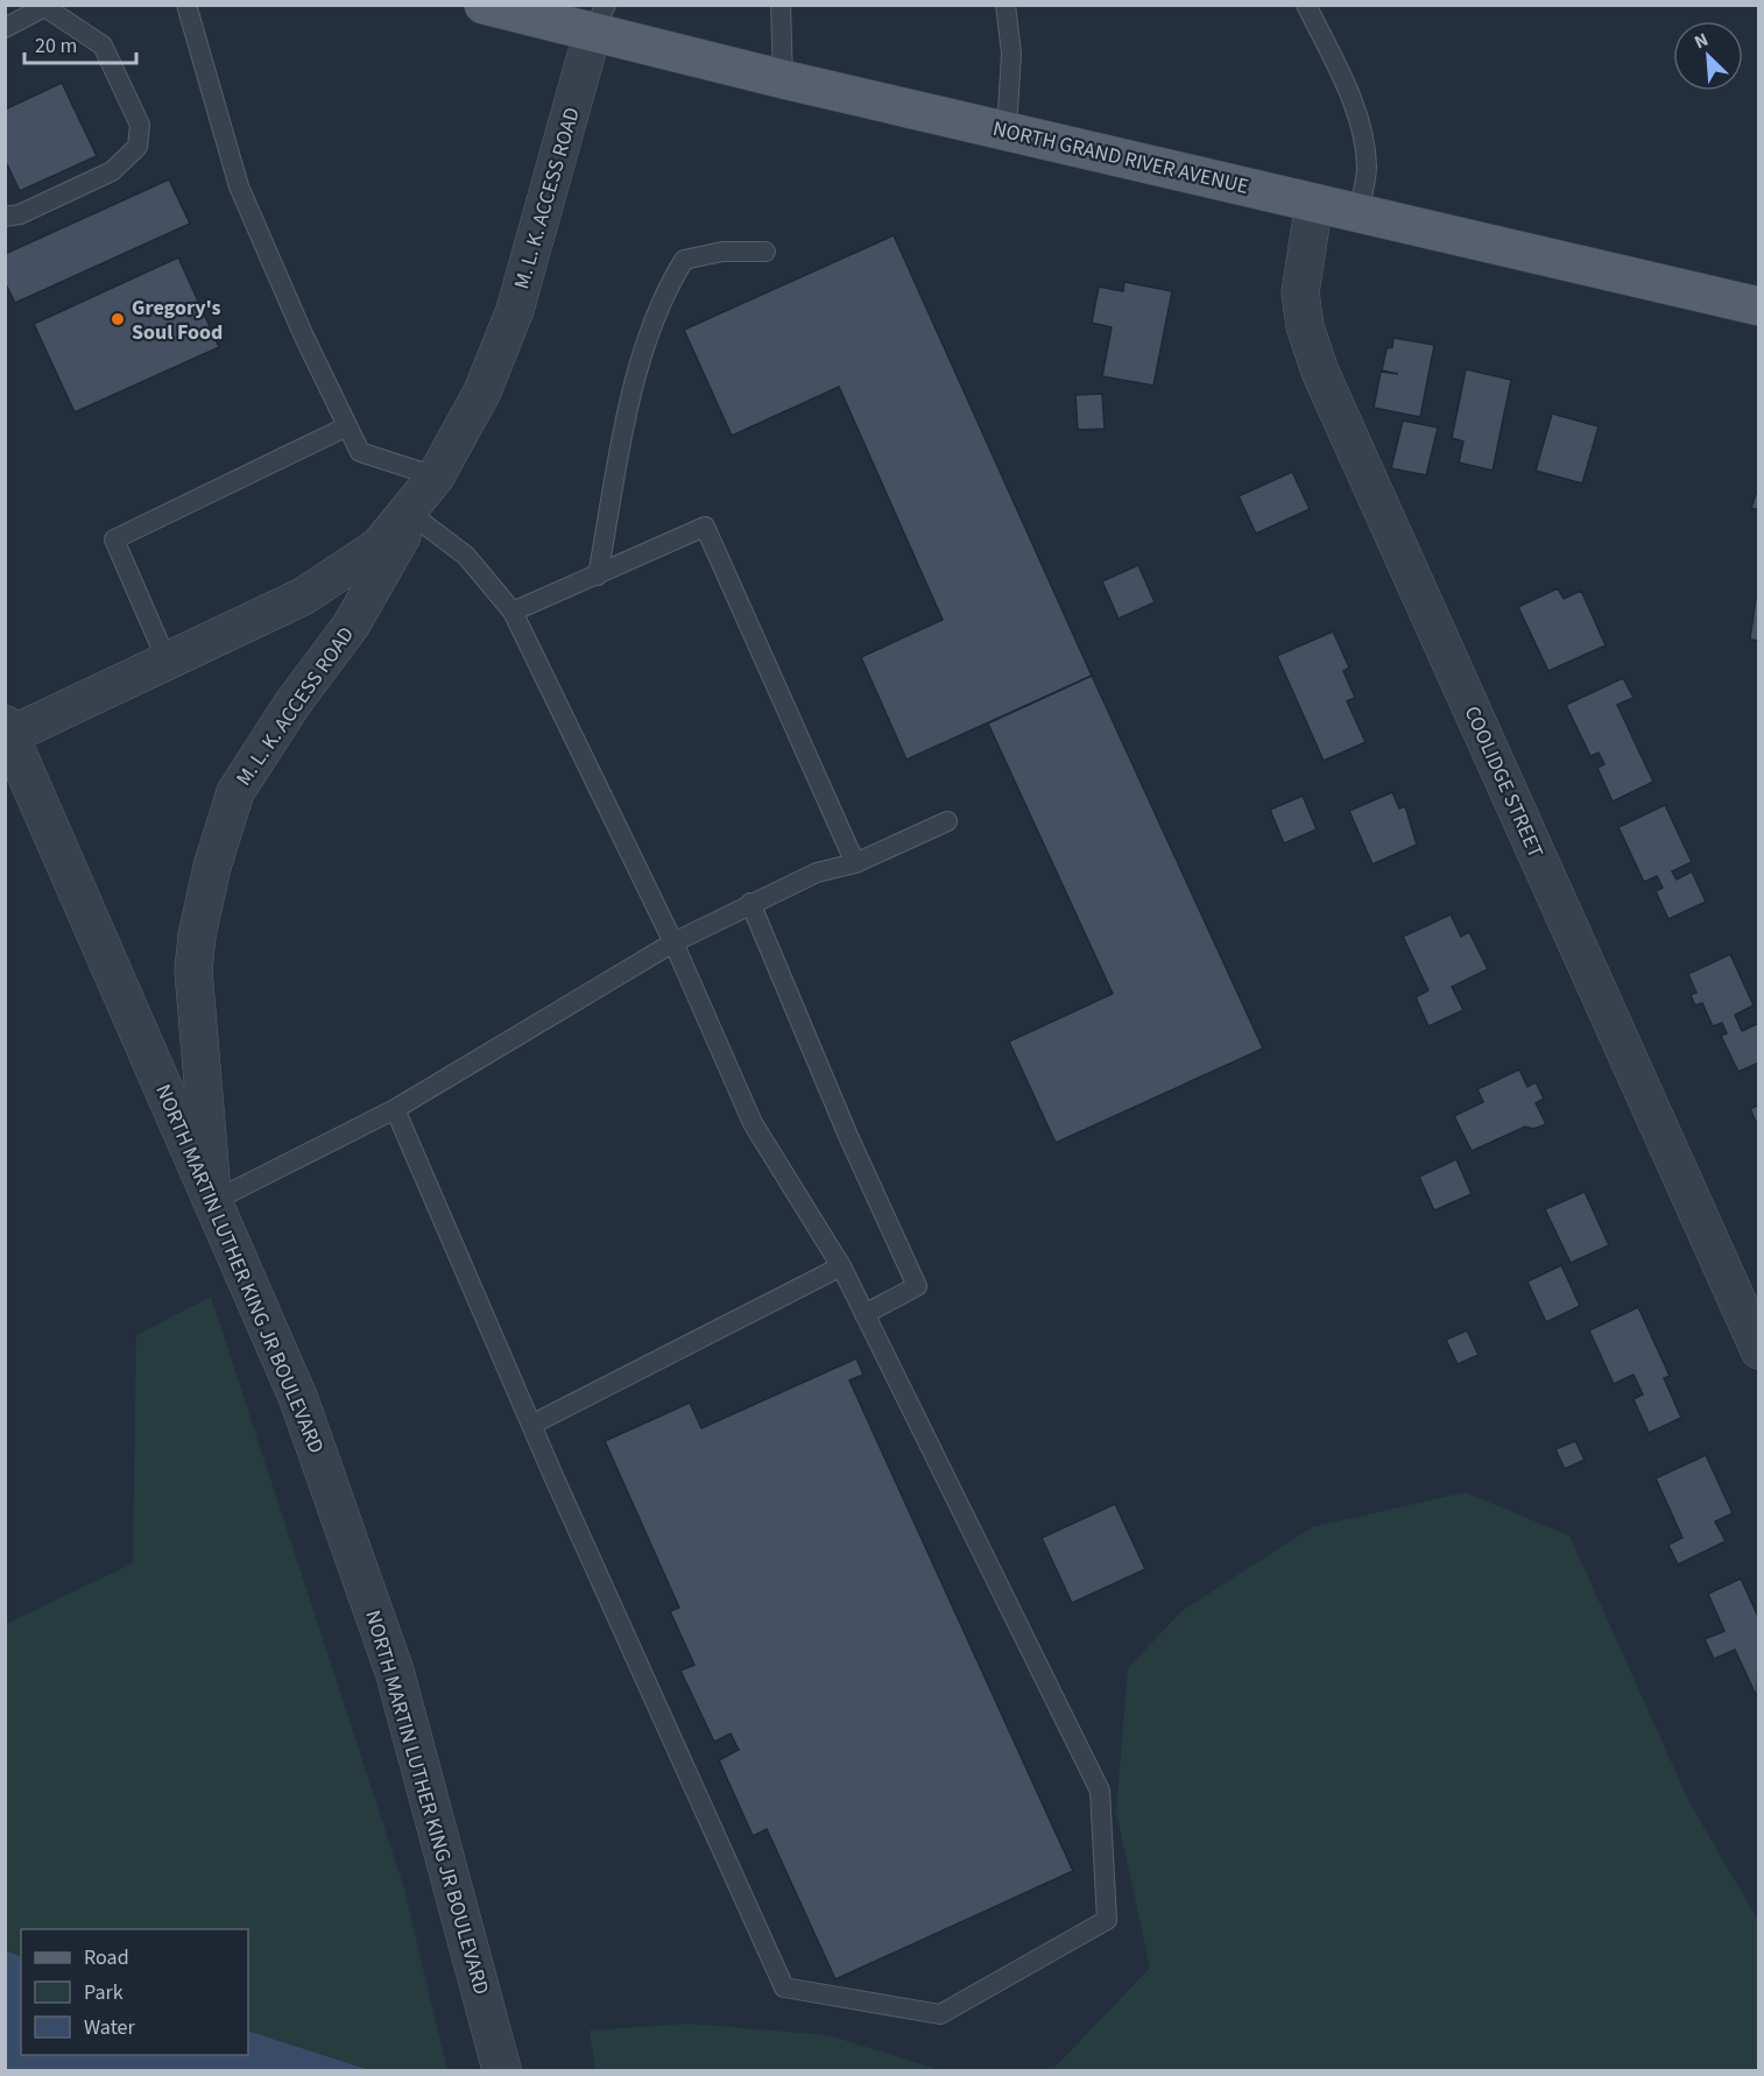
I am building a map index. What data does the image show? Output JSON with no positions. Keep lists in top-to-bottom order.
{
  "streets": {
    "main road": ["NORTH GRAND RIVER AVENUE"],
    "street": ["M. L. K. ACCESS ROAD", "COOLIDGE STREET", "NORTH MARTIN LUTHER KING JR BOULEVARD"]
  },
  "crossings": [
    ["NORTH GRAND RIVER AVENUE", "M. L. K. ACCESS ROAD"],
    ["NORTH GRAND RIVER AVENUE", "COOLIDGE STREET"],
    ["M. L. K. ACCESS ROAD", "NORTH MARTIN LUTHER KING JR BOULEVARD"]
  ],
  "places": ["Gregory's Soul Food"],
  "legend": ["Road", "Park", "Water"],
  "scale_bar": "20 m",
  "north": "top left"
}
